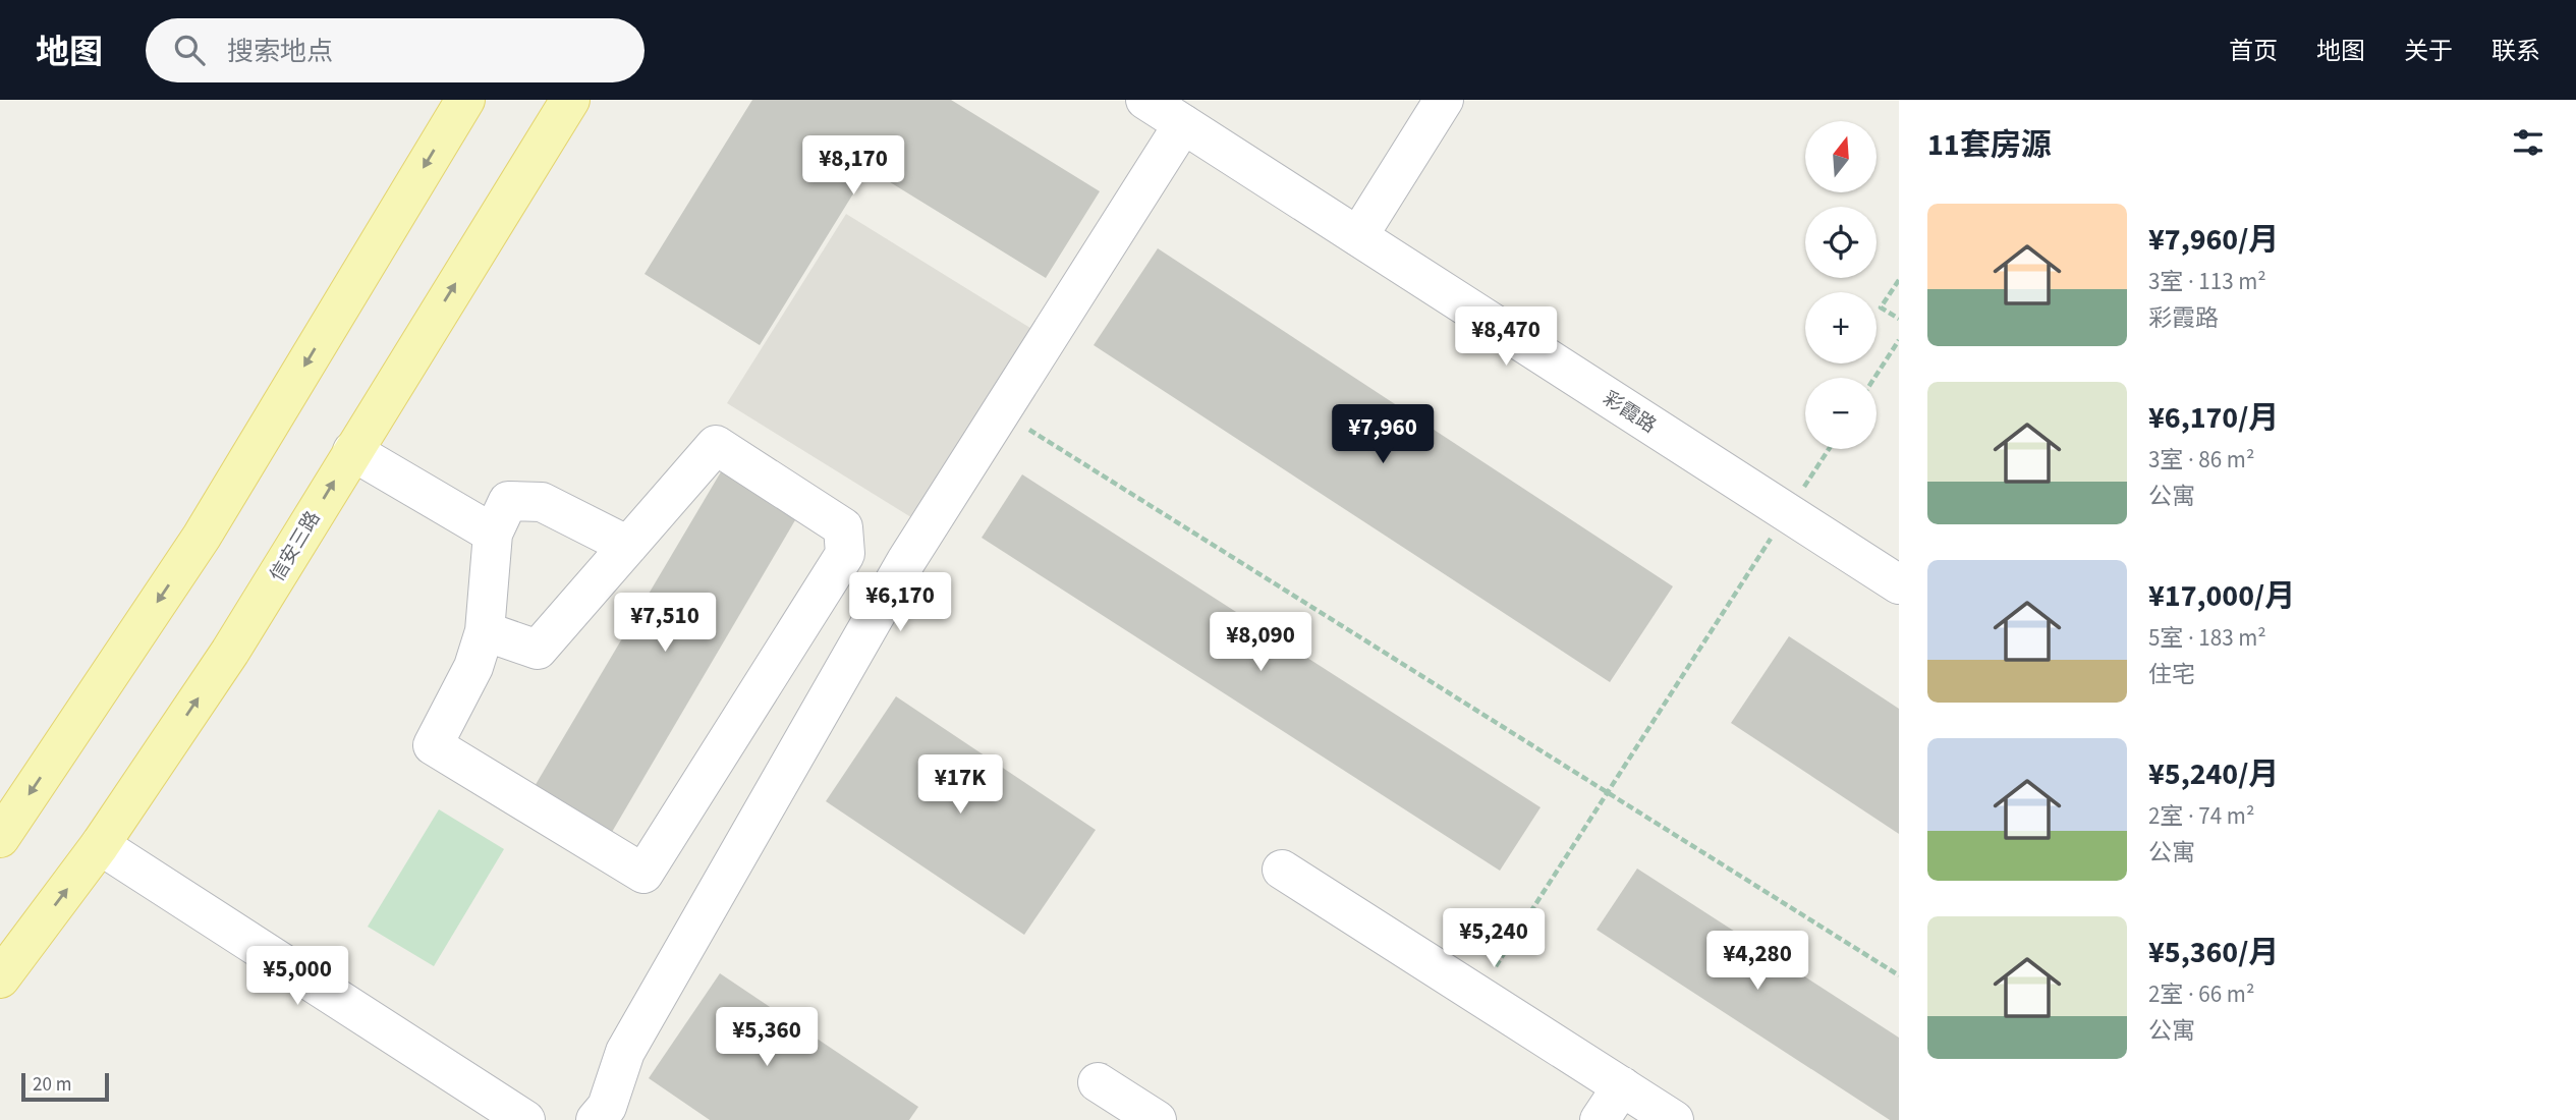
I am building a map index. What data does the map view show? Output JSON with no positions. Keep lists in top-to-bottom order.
{
  "streets": {
    "main road": ["信安三路"],
    "street": ["彩霞路"]
  },
  "scale_bar": "20 m",
  "north": "top",
  "page": {
    "header": "地图",
    "search": "搜索地点",
    "nav": [
      "首页",
      "地图",
      "关于",
      "联系"
    ],
    "heading": "11套房源",
    "map_buttons": ["+", "−"],
    "price": [
      "¥8,170",
      "¥8,470",
      "¥7,960",
      "¥6,170",
      "¥7,510",
      "¥8,090",
      "¥17K",
      "¥5,240",
      "¥4,280",
      "¥5,000",
      "¥5,360"
    ],
    "list": [
      {
        "name": "¥7,960/月",
        "note": "3室 · 113 m² · 彩霞路"
      },
      {
        "name": "¥6,170/月",
        "note": "3室 · 86 m² · 公寓"
      },
      {
        "name": "¥17,000/月",
        "note": "5室 · 183 m² · 住宅"
      },
      {
        "name": "¥5,240/月",
        "note": "2室 · 74 m² · 公寓"
      },
      {
        "name": "¥5,360/月",
        "note": "2室 · 66 m² · 公寓"
      }
    ],
    "scale": "20 m"
  }
}
